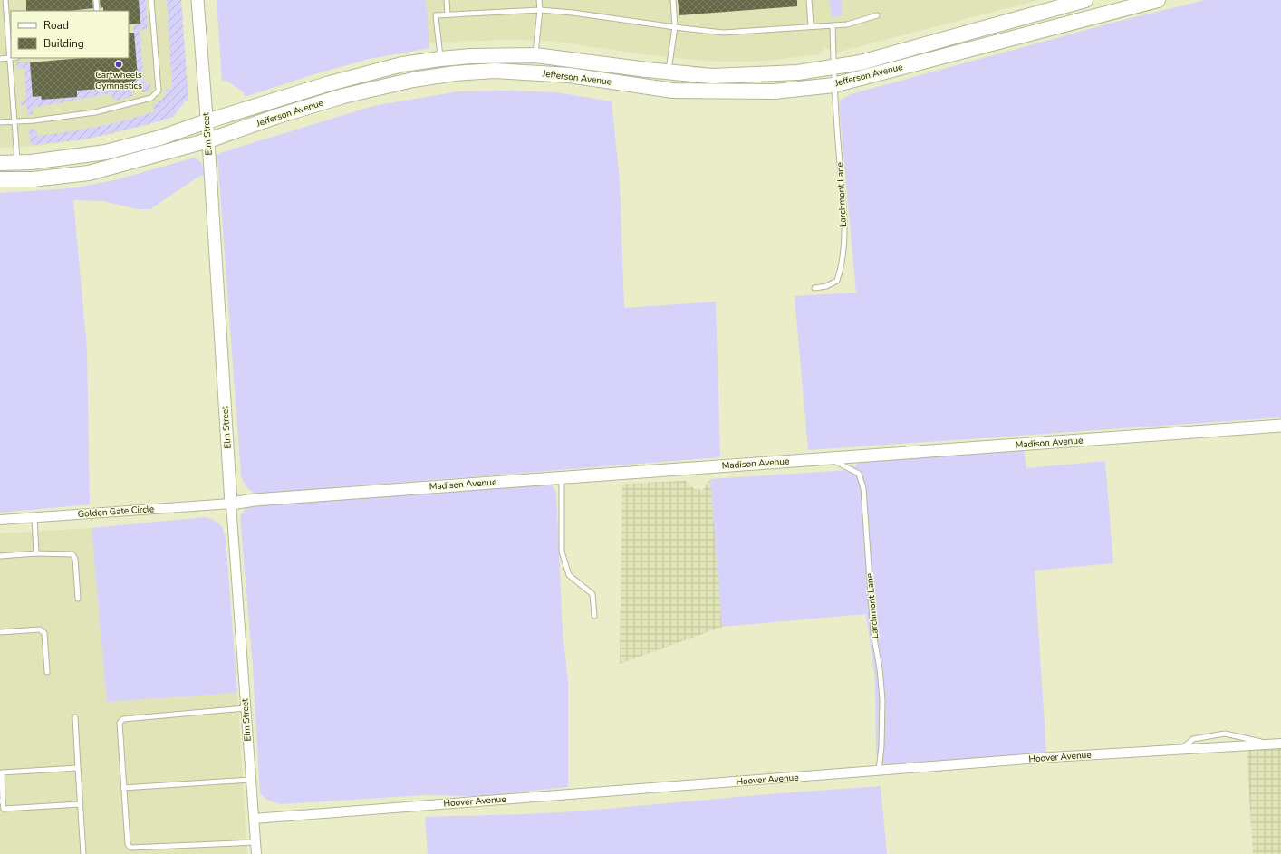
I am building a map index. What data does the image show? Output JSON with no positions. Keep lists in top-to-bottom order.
{
  "streets": {
    "main road": ["Jefferson Avenue"],
    "street": [
      "Elm Street",
      "Madison Avenue",
      "Golden Gate Circle",
      "Hoover Avenue"
    ],
    "lane": ["Larchmont Lane"]
  },
  "crossings": [
    ["Jefferson Avenue", "Elm Street"],
    ["Jefferson Avenue", "Larchmont Lane"],
    ["Elm Street", "Madison Avenue"],
    ["Elm Street", "Golden Gate Circle"],
    ["Elm Street", "Hoover Avenue"],
    ["Larchmont Lane", "Madison Avenue"],
    ["Larchmont Lane", "Hoover Avenue"],
    ["Madison Avenue", "Golden Gate Circle"]
  ],
  "places": ["Cartwheels Gymnastics"],
  "legend": ["Road", "Building"]
}
